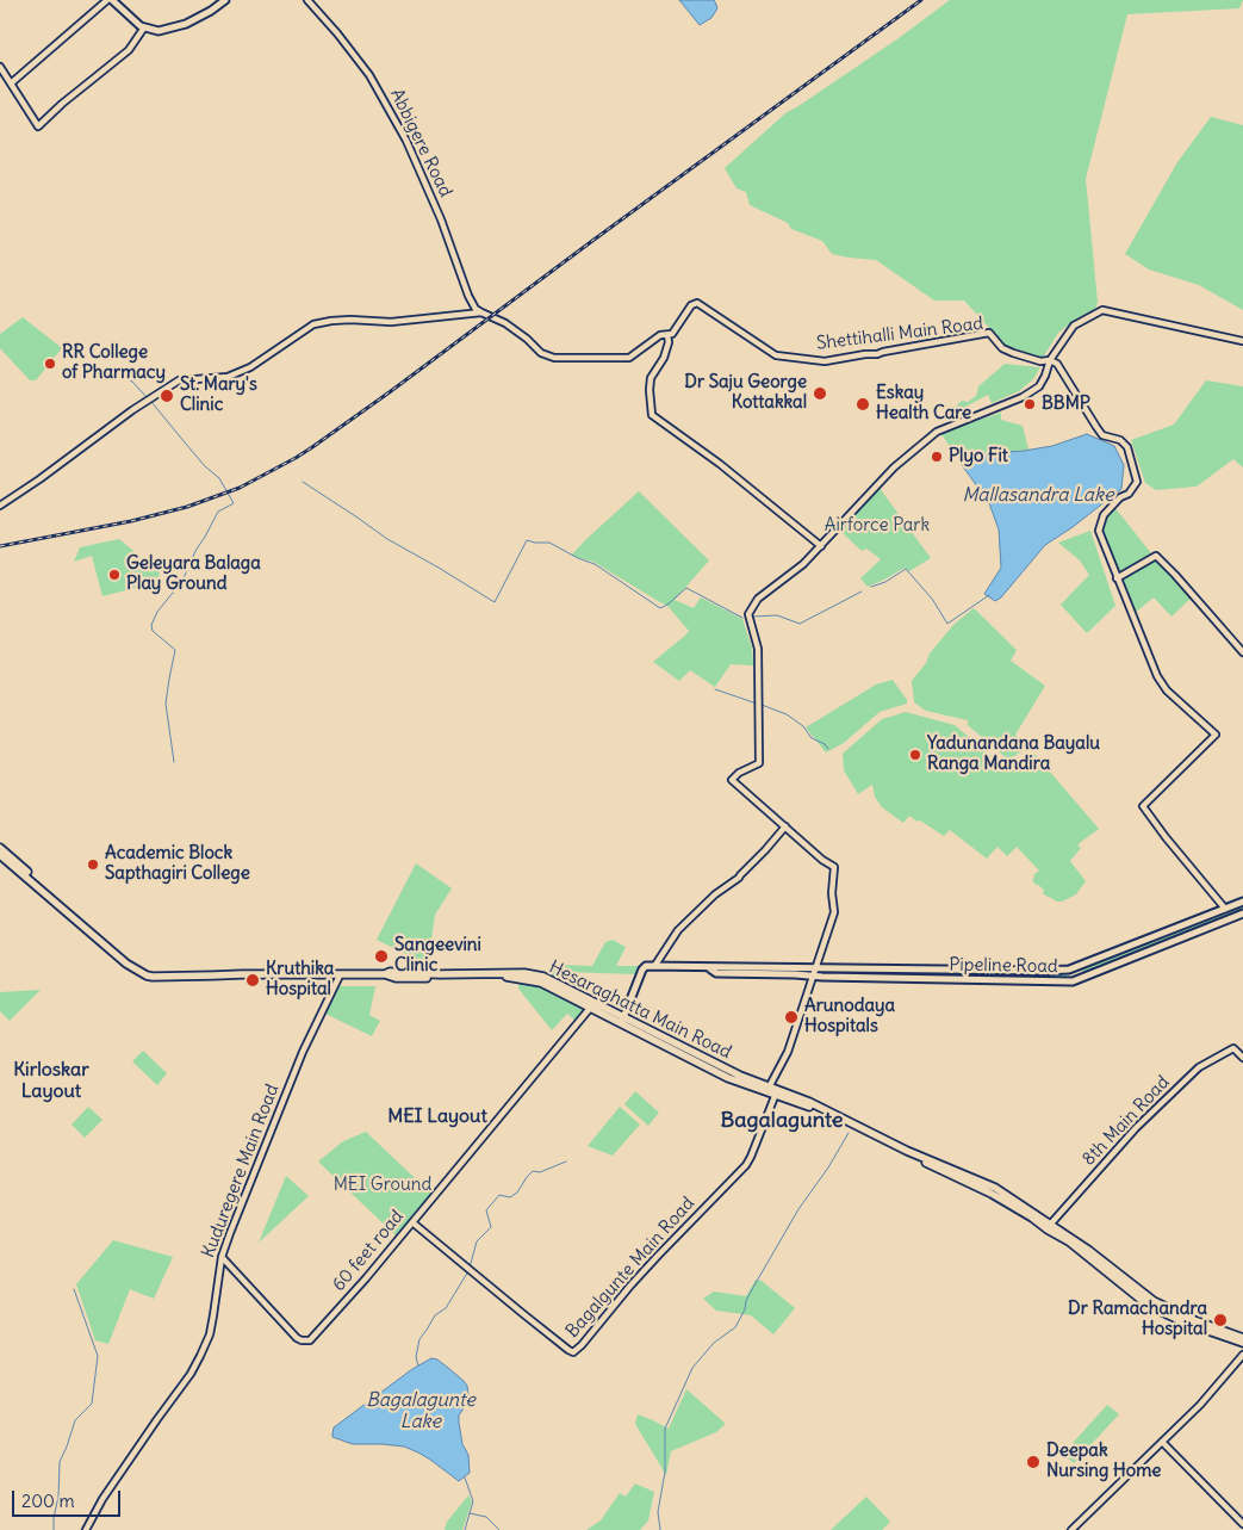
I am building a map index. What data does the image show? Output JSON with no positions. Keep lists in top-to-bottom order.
{
  "streets": {
    "main road": ["Pipeline Road"],
    "street": [
      "Abbigere Road",
      "Shettihalli Main Road",
      "8th Main Road",
      "Kuduregere Main Road",
      "60 feet road",
      "Bagalgunte Main Road"
    ]
  },
  "crossings": [
    ["Abbigere Road", "Shettihalli Main Road"],
    ["Kuduregere Main Road", "60 feet road"],
    ["60 feet road", "Bagalgunte Main Road"]
  ],
  "districts": ["Kirloskar Layout", "MEI Layout", "Bagalagunte"],
  "water": ["Mallasandra Lake", "Bagalagunte Lake"],
  "parks": ["Airforce Park", "MEI Ground"],
  "places": [
    "RR College of Pharmacy",
    "Dr Saju George Kottakkal",
    "St. Mary's Clinic",
    "Eskay Health Care",
    "BBMP",
    "Plyo Fit",
    "Geleyara Balaga Play Ground",
    "Yadunandana Bayalu Ranga Mandira",
    "Academic Block Sapthagiri College",
    "Sangeevini Clinic",
    "Kruthika Hospital",
    "Arunodaya Hospitals",
    "Dr Ramachandra Hospital",
    "Deepak Nursing Home"
  ],
  "scale_bar": "200 m"
}
